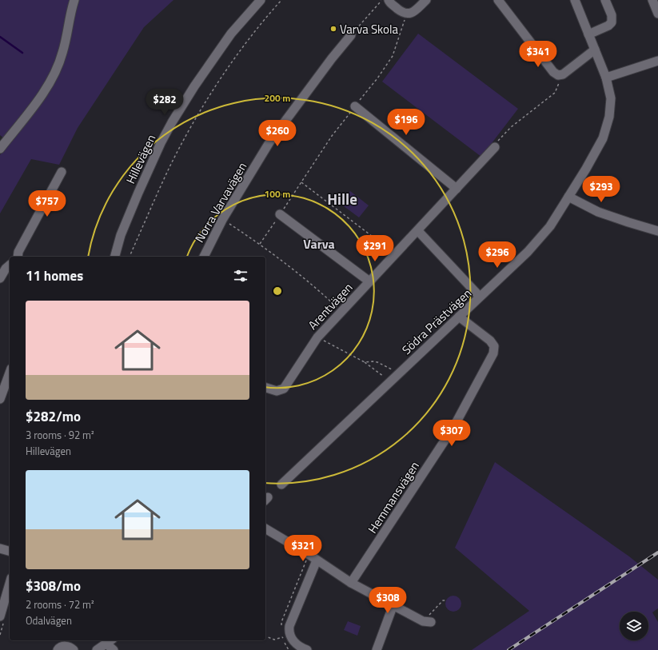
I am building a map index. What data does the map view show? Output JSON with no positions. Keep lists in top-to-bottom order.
{
  "streets": {
    "street": [
      "Hillevägen",
      "Norra Varvavägen",
      "Arentvägen",
      "Södra Prästvägen",
      "Hemmansvägen"
    ]
  },
  "crossings": [
    ["Södra Prästvägen", "Hemmansvägen"]
  ],
  "districts": ["Hille", "Varva"],
  "places": ["Varva Skola"],
  "page": {
    "price": [
      "$341",
      "$282",
      "$196",
      "$260",
      "$293",
      "$757",
      "$291",
      "$296",
      "$307",
      "$321",
      "$308"
    ],
    "heading": "11 homes",
    "list": [
      {
        "name": "$282/mo",
        "note": "3 rooms · 92 m² · Hillevägen"
      },
      {
        "name": "$308/mo",
        "note": "2 rooms · 72 m² · Odalvägen"
      }
    ]
  },
  "rings": ["200 m", "100 m"]
}
